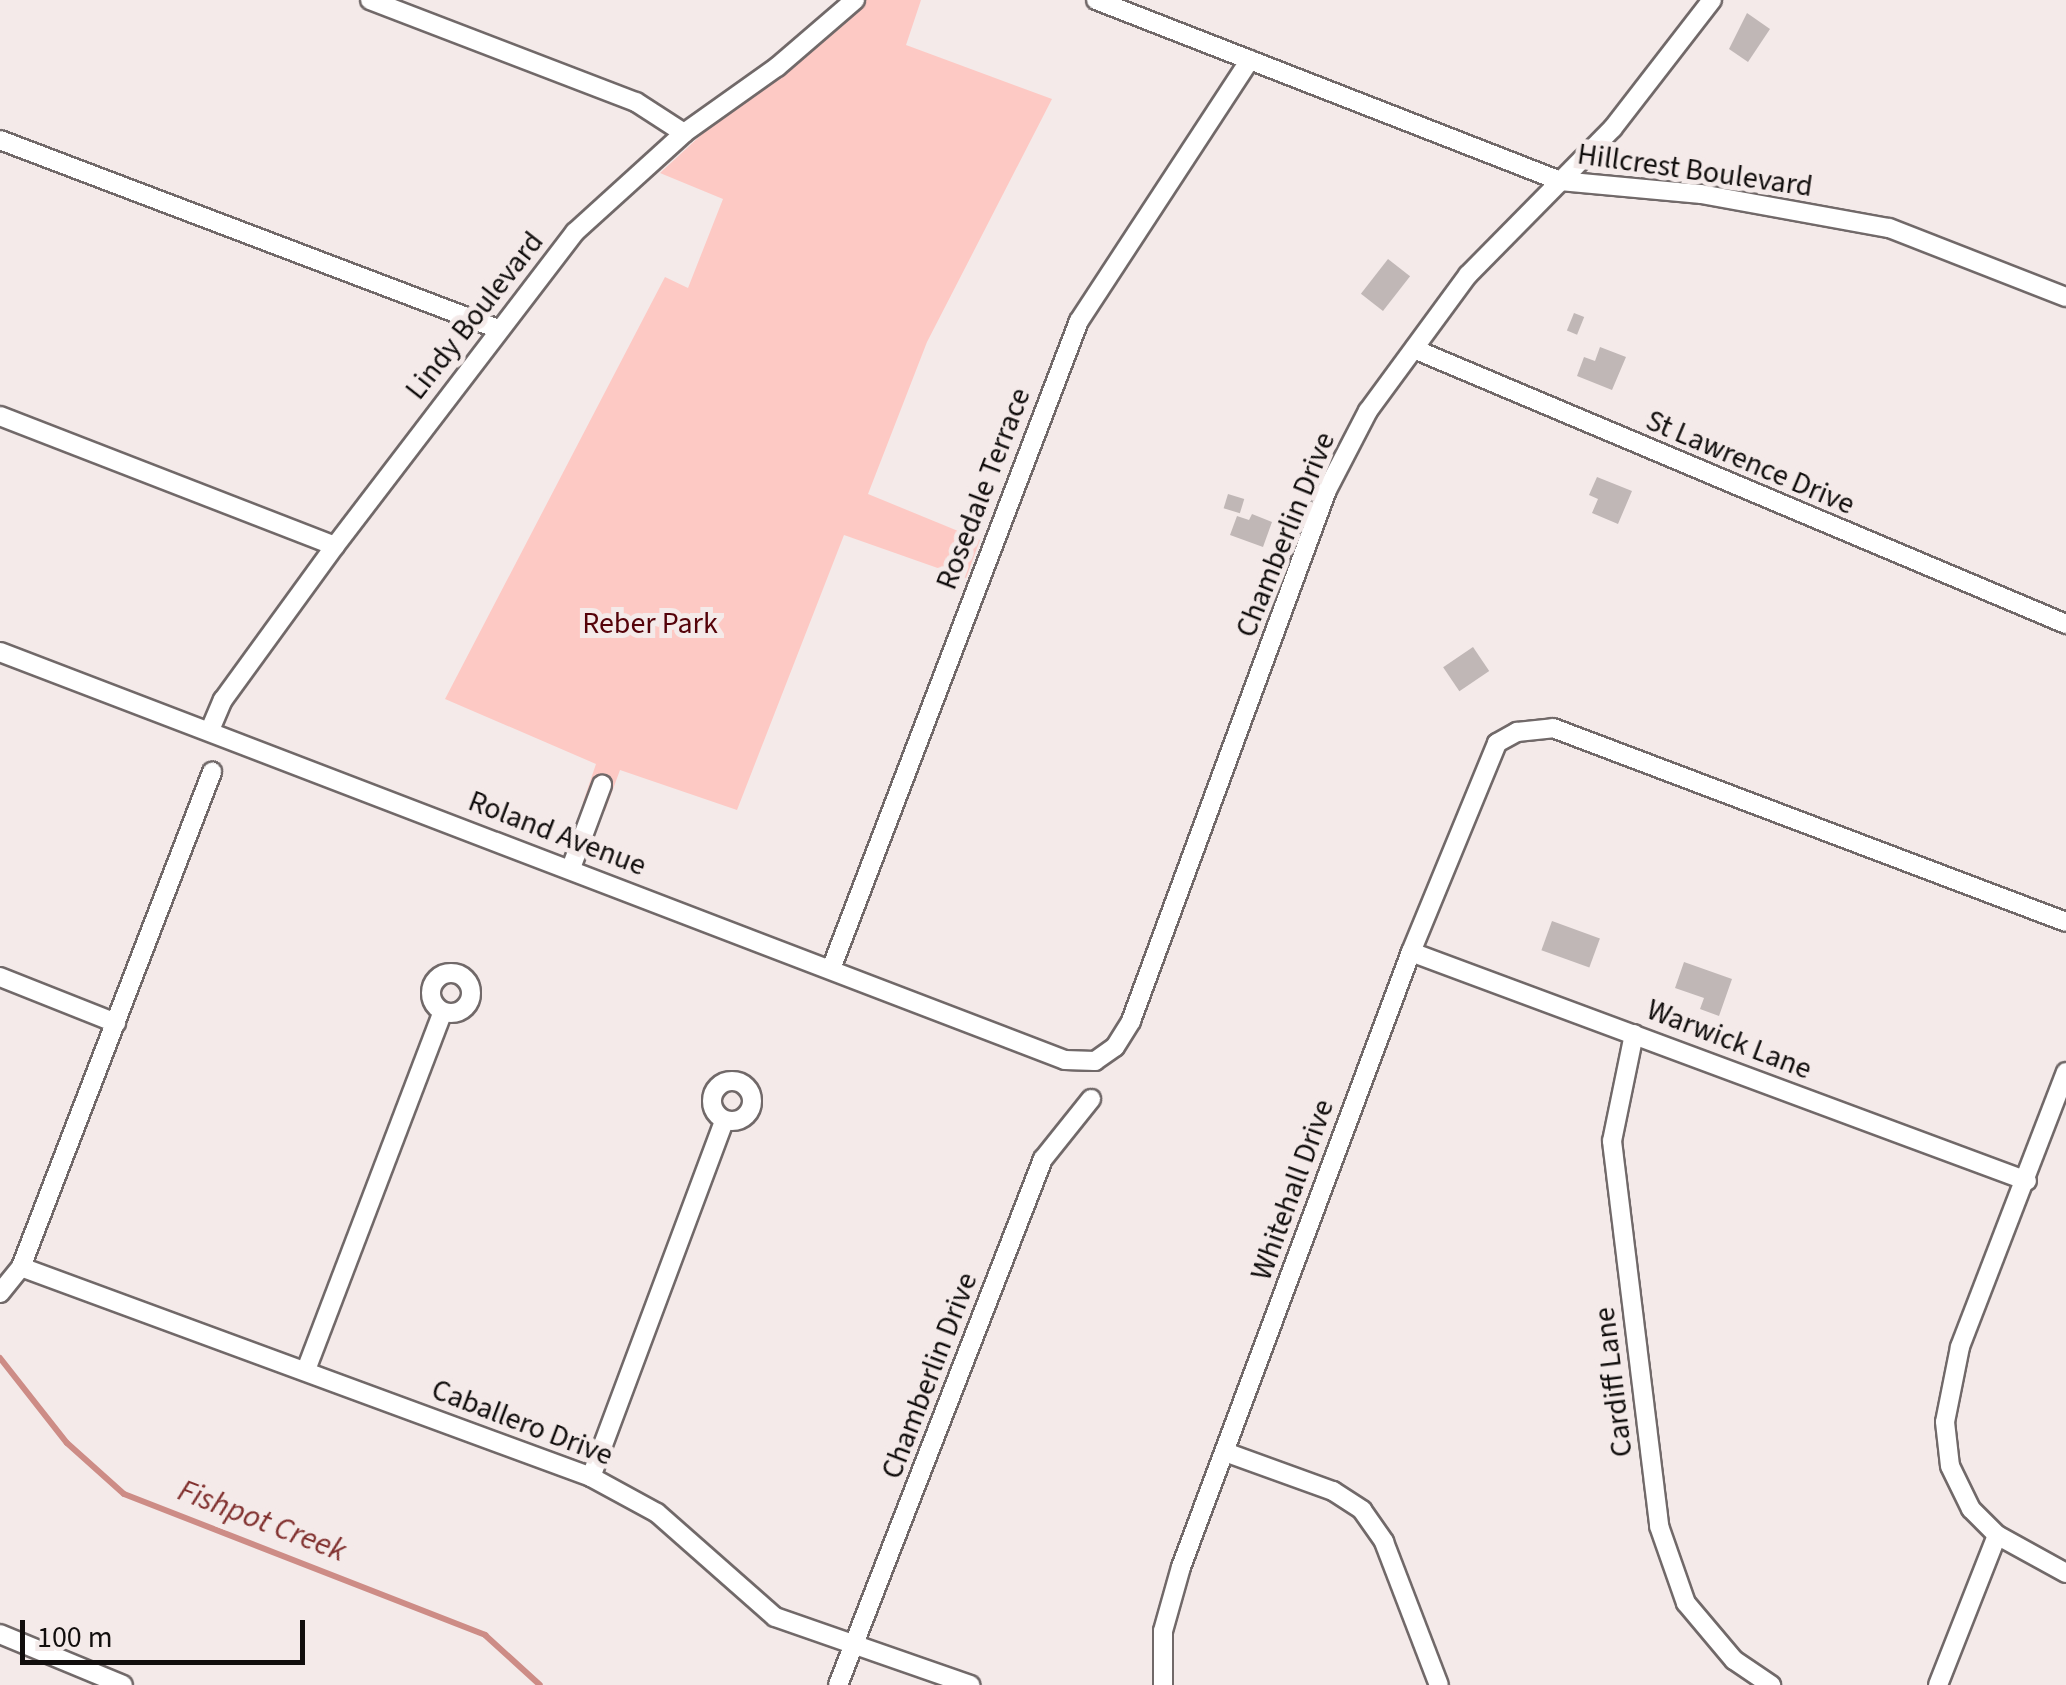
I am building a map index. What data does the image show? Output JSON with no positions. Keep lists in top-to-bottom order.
{
  "streets": {
    "street": [
      "Hillcrest Boulevard",
      "Lindy Boulevard",
      "St Lawrence Drive",
      "Rosedale Terrace",
      "Chamberlin Drive",
      "Roland Avenue",
      "Warwick Lane",
      "Whitehall Drive",
      "Cardiff Lane",
      "Caballero Drive"
    ]
  },
  "crossings": [
    ["Hillcrest Boulevard", "Rosedale Terrace"],
    ["Hillcrest Boulevard", "Chamberlin Drive"],
    ["Lindy Boulevard", "Roland Avenue"],
    ["St Lawrence Drive", "Chamberlin Drive"],
    ["Rosedale Terrace", "Roland Avenue"],
    ["Chamberlin Drive", "Roland Avenue"],
    ["Chamberlin Drive", "Caballero Drive"],
    ["Warwick Lane", "Whitehall Drive"],
    ["Warwick Lane", "Cardiff Lane"]
  ],
  "water": ["Fishpot Creek"],
  "parks": ["Reber Park"],
  "scale_bar": "100 m"
}
